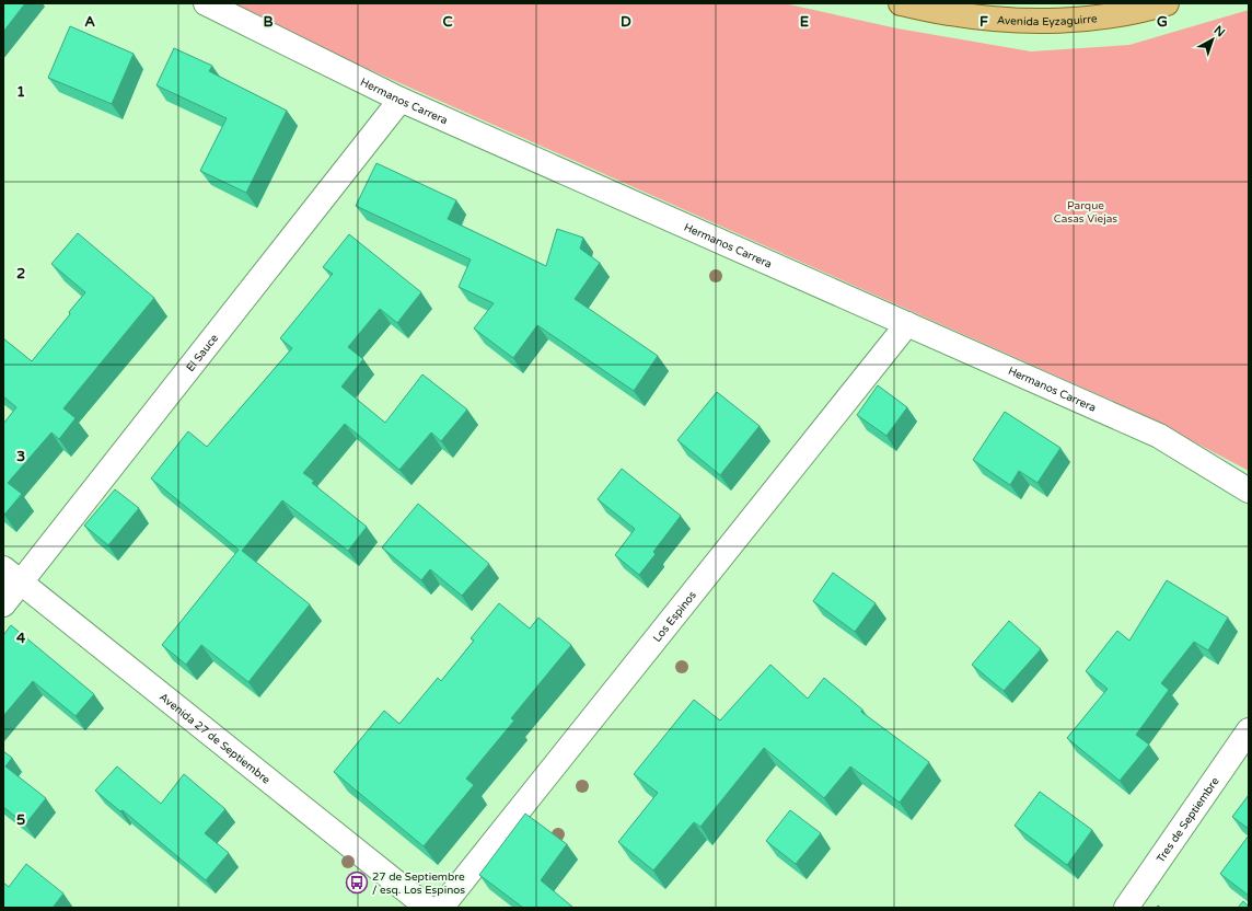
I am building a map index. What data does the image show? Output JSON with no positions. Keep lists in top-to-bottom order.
{
  "streets": {
    "main road": ["Avenida Eyzaguirre"],
    "street": [
      "Hermanos Carrera",
      "El Sauce",
      "Los Espinos",
      "Avenida 27 de Septiembre",
      "Tres de Septiembre"
    ]
  },
  "crossings": [
    ["Hermanos Carrera", "El Sauce"],
    ["Hermanos Carrera", "Los Espinos"],
    ["El Sauce", "Avenida 27 de Septiembre"]
  ],
  "parks": ["Parque Casas Viejas"],
  "places": {
    "bus stop": ["27 de Septiembre / esq. Los Espinos"]
  },
  "north": "top right",
  "grid": {
    "columns": [
      "A",
      "B",
      "C",
      "D",
      "E",
      "F",
      "G"
    ],
    "rows": [
      "1",
      "2",
      "3",
      "4",
      "5"
    ]
  }
}
